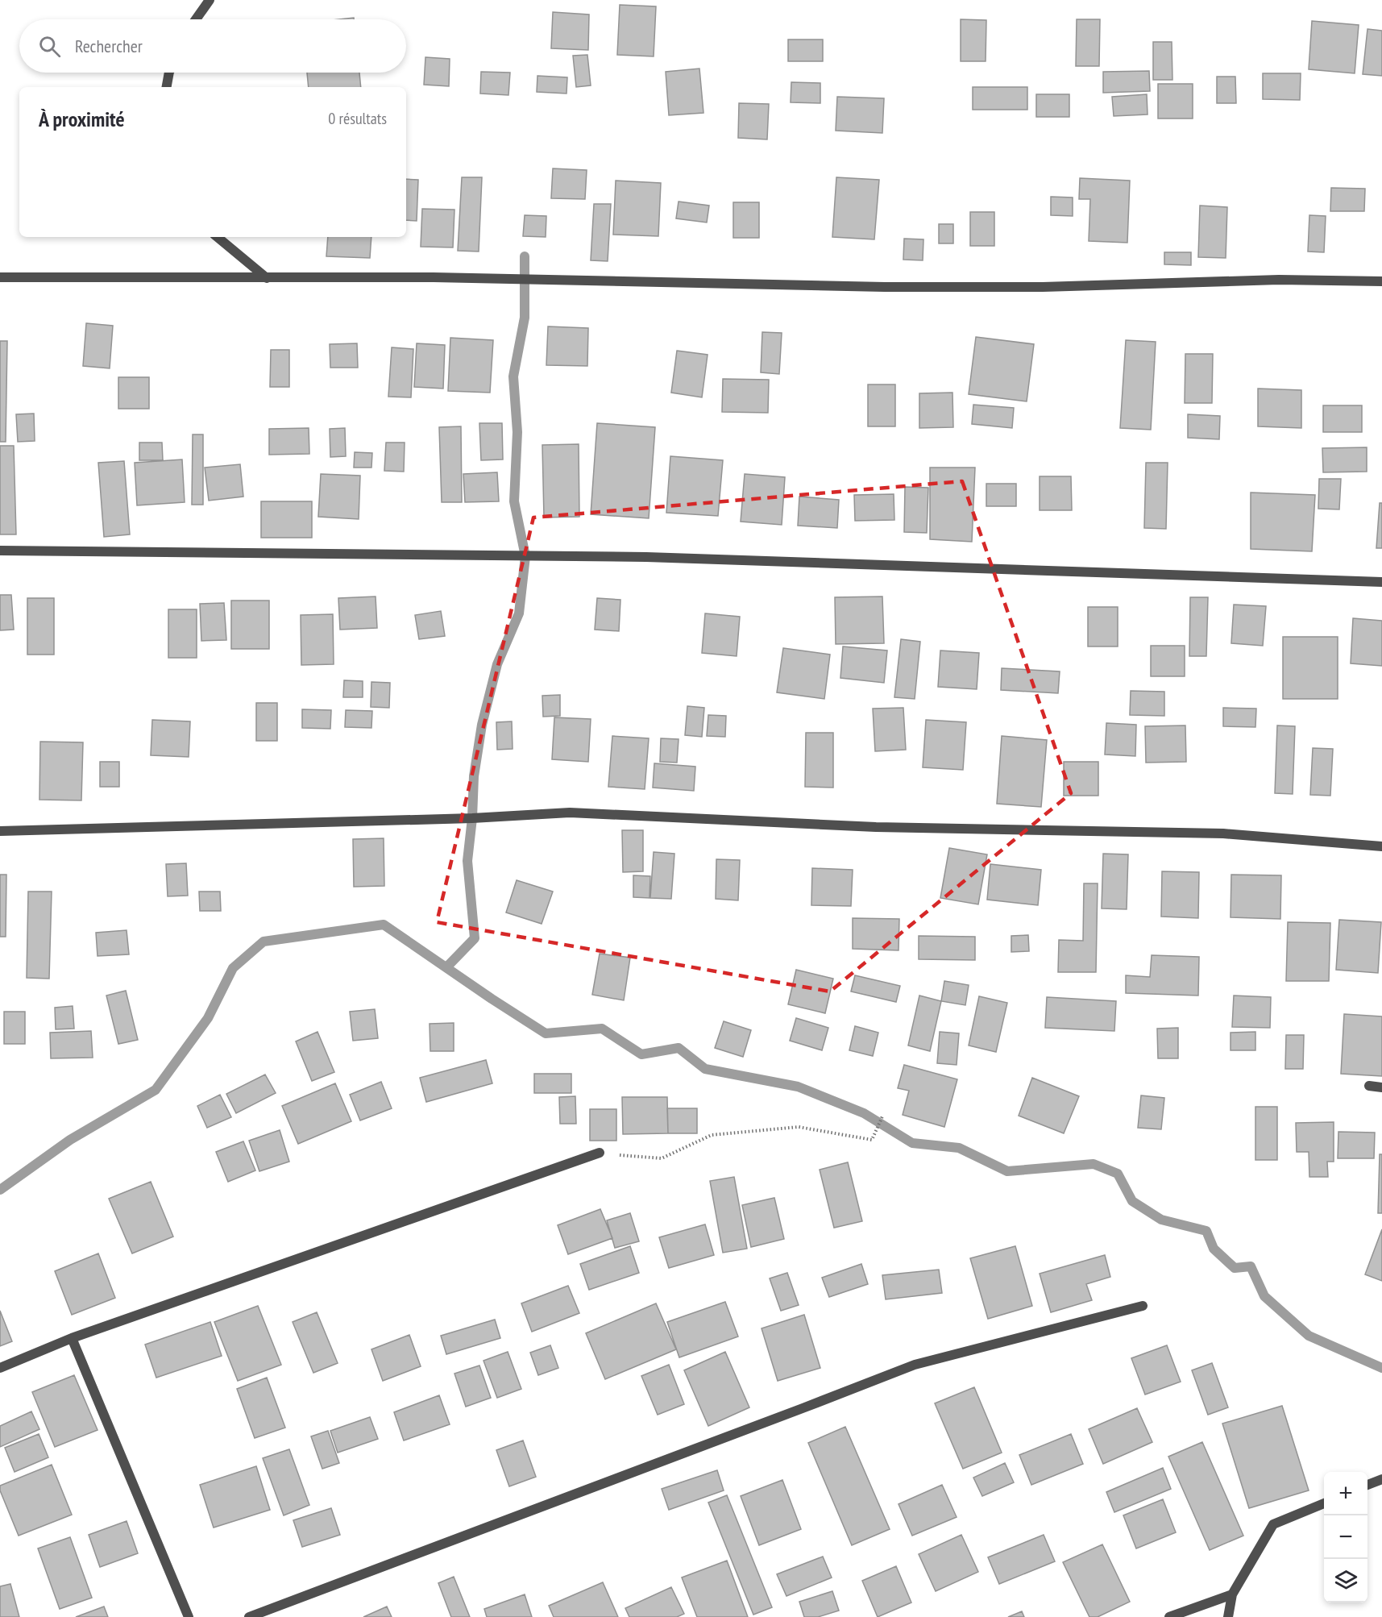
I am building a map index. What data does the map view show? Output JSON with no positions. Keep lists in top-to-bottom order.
{
  "page": {
    "search": "Rechercher",
    "heading": ["À proximité", "0 résultats"],
    "map_buttons": ["+", "−"]
  }
}
